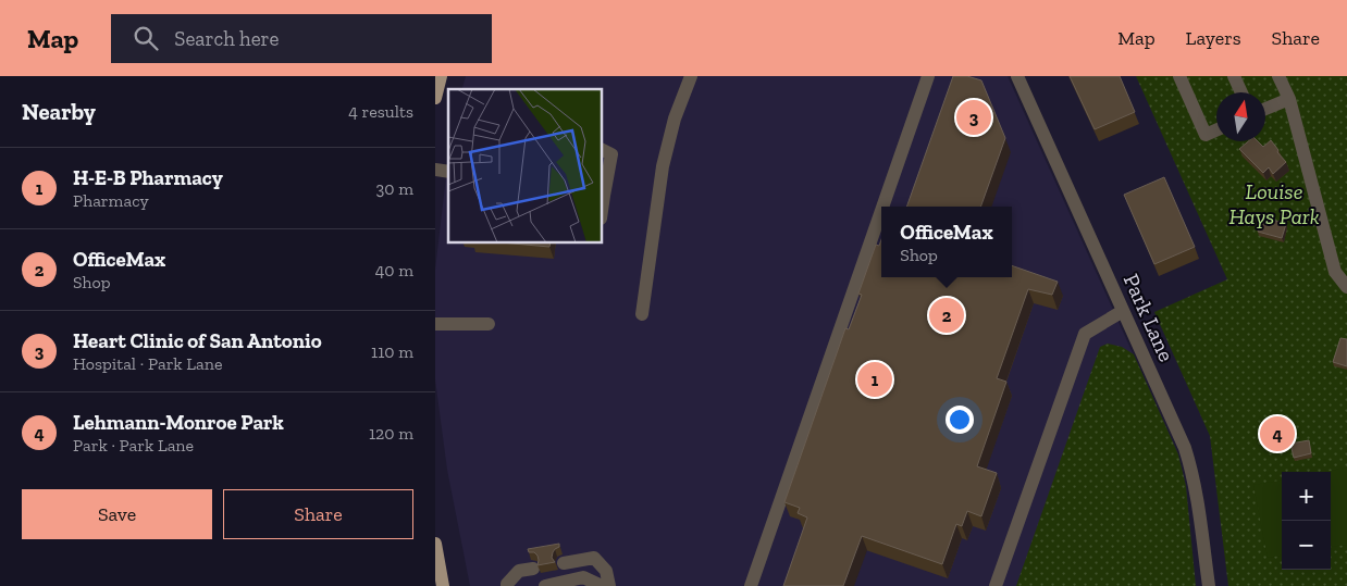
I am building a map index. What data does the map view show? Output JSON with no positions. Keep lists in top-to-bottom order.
{
  "streets": {
    "street": ["Park Lane"]
  },
  "parks": ["Louise Hays Park"],
  "north": "top",
  "page": {
    "header": "Map",
    "search": "Search here",
    "nav": ["Map", "Layers", "Share"],
    "heading": ["Nearby", "4 results"],
    "pins": [
      "3",
      "2",
      "1",
      "4"
    ],
    "list": [
      {
        "mark": "1",
        "name": "H-E-B Pharmacy",
        "note": "Pharmacy",
        "value": "30 m"
      },
      {
        "mark": "2",
        "name": "OfficeMax",
        "note": "Shop",
        "value": "40 m"
      },
      {
        "mark": "3",
        "name": "Heart Clinic of San Antonio",
        "note": "Hospital · Park Lane",
        "value": "110 m"
      },
      {
        "mark": "4",
        "name": "Lehmann-Monroe Park",
        "note": "Park · Park Lane",
        "value": "120 m"
      }
    ],
    "popup": ["OfficeMax", "Shop"],
    "map_buttons": ["+", "−"],
    "buttons": ["Save", "Share"]
  }
}
